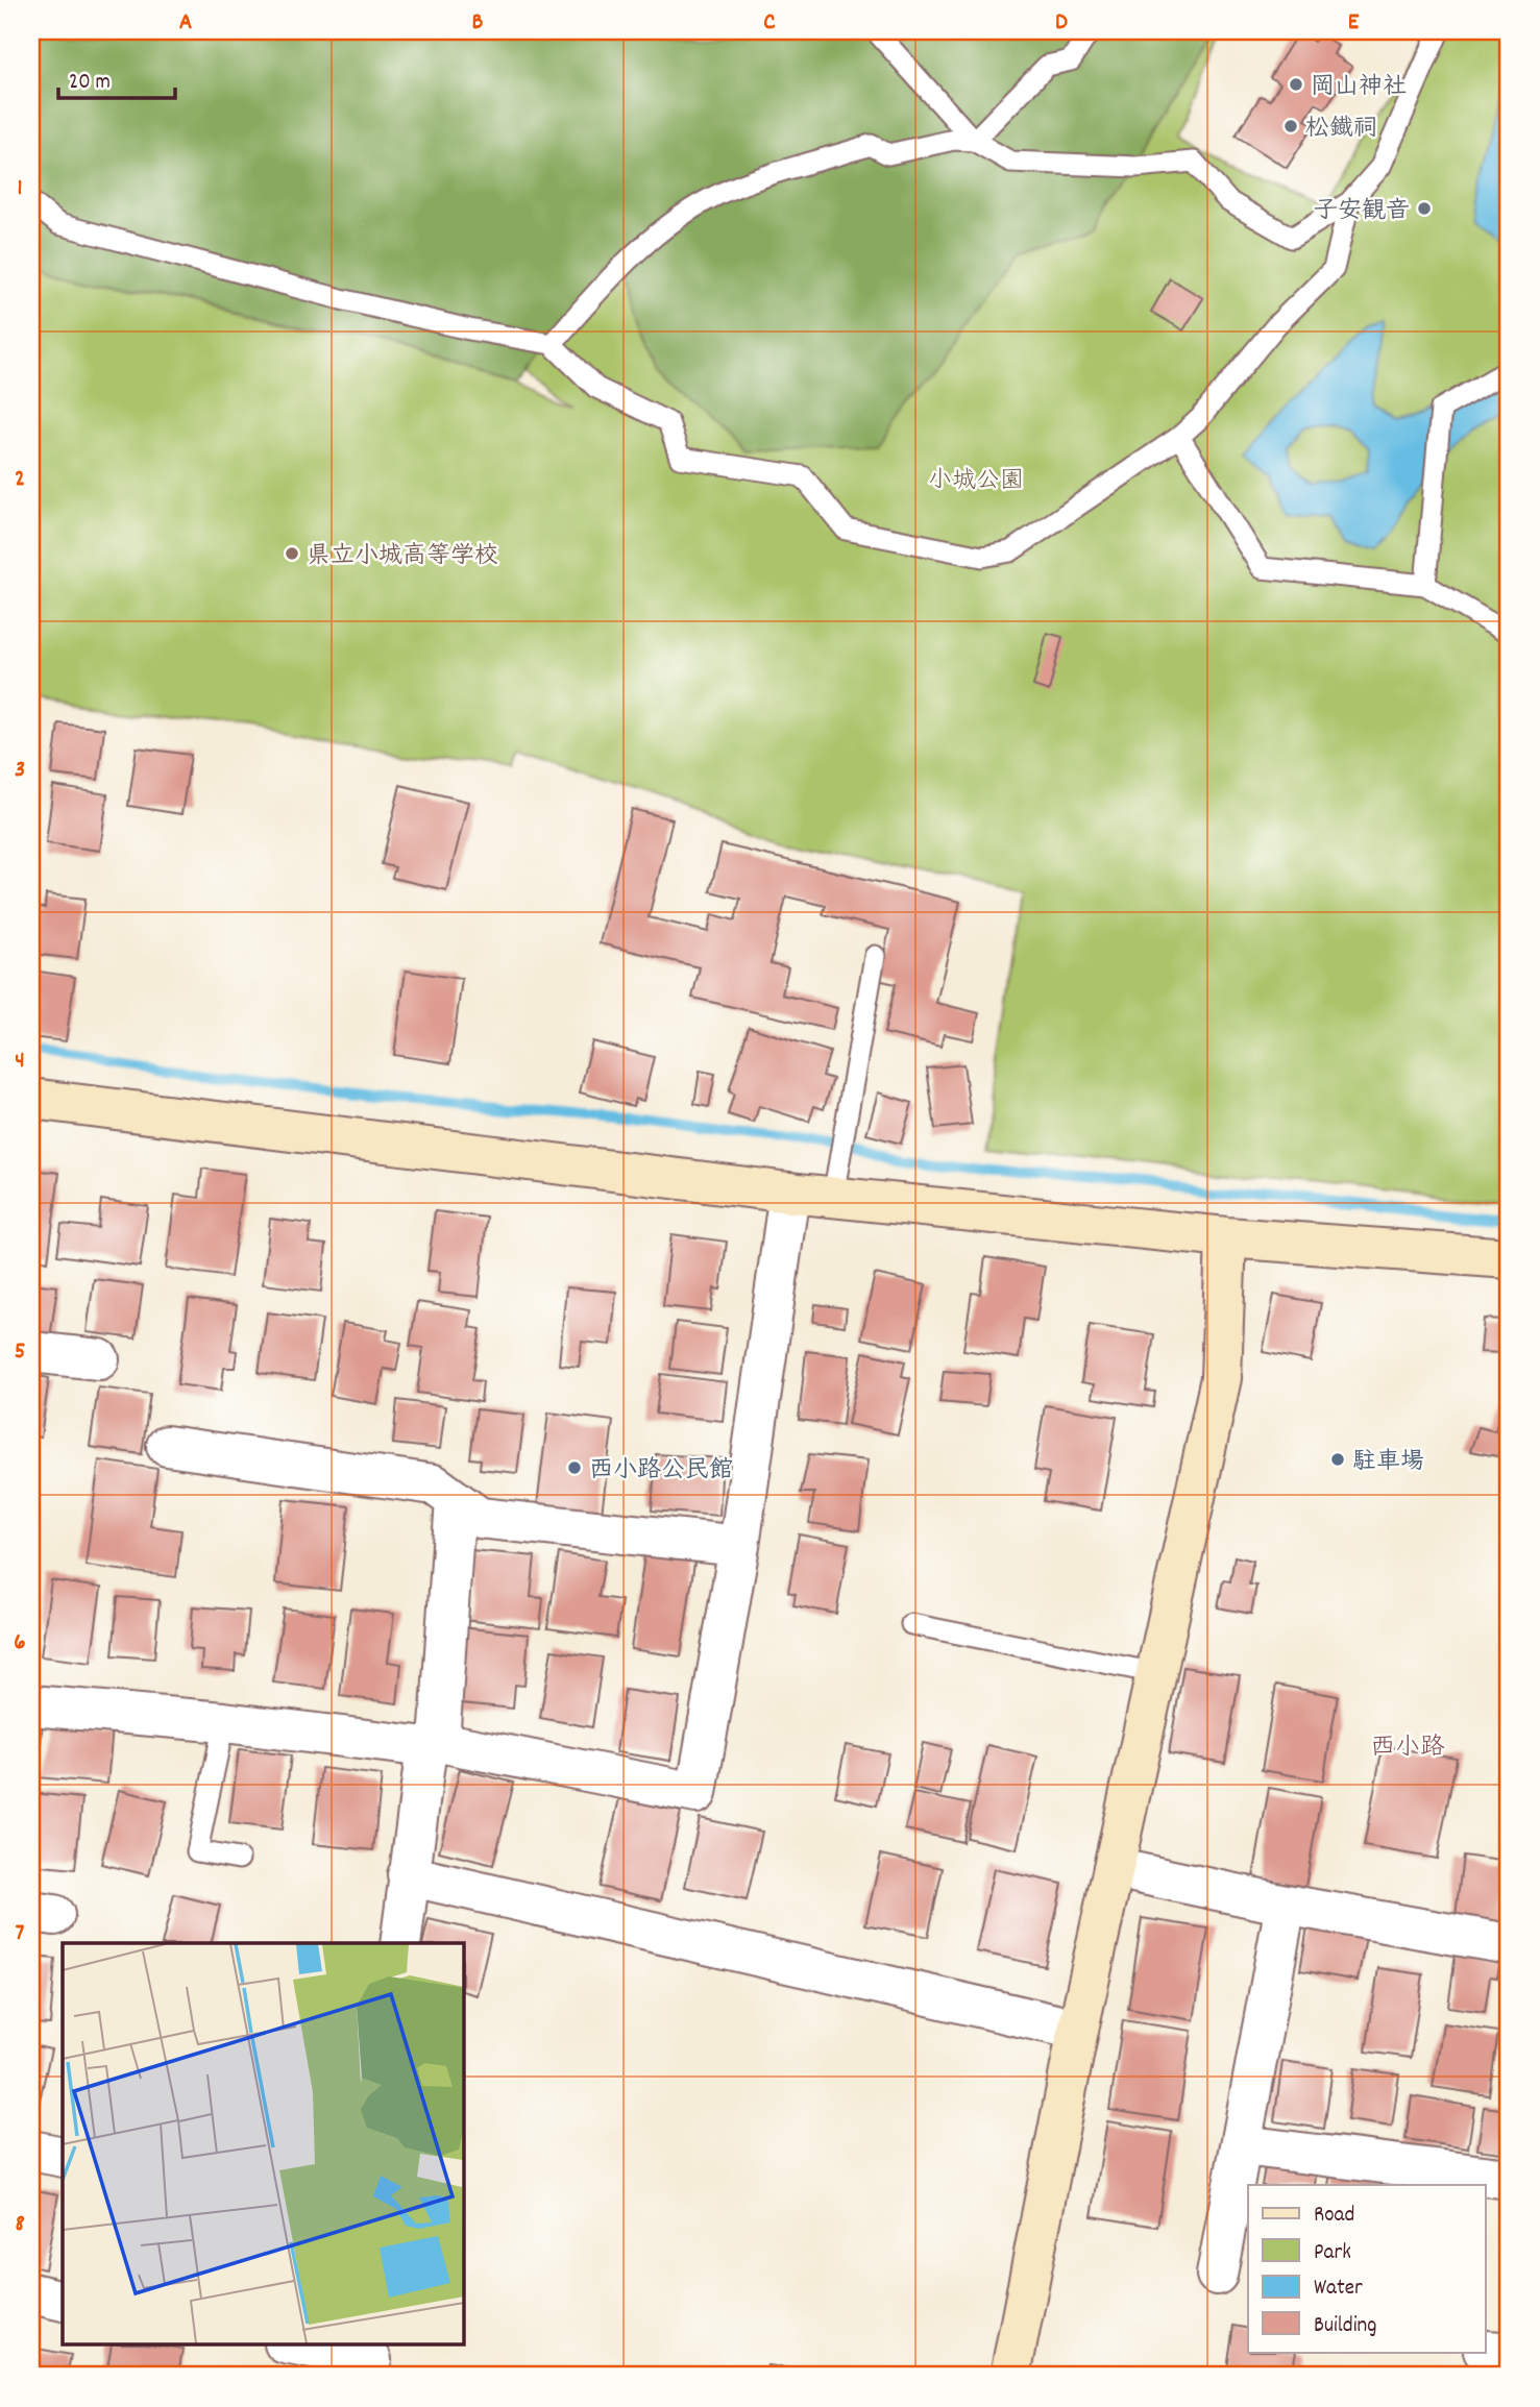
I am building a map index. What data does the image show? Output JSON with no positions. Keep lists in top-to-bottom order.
{
  "districts": ["西小路"],
  "parks": ["小城公園"],
  "places": [
    "岡山神社",
    "松鐡祠",
    "子安観音",
    "県立小城高等学校",
    "駐車場",
    "西小路公民館"
  ],
  "legend": [
    "Road",
    "Park",
    "Water",
    "Building"
  ],
  "scale_bar": "20 m",
  "grid": {
    "columns": [
      "A",
      "B",
      "C",
      "D",
      "E"
    ],
    "rows": [
      "1",
      "2",
      "3",
      "4",
      "5",
      "6",
      "7",
      "8"
    ]
  }
}
